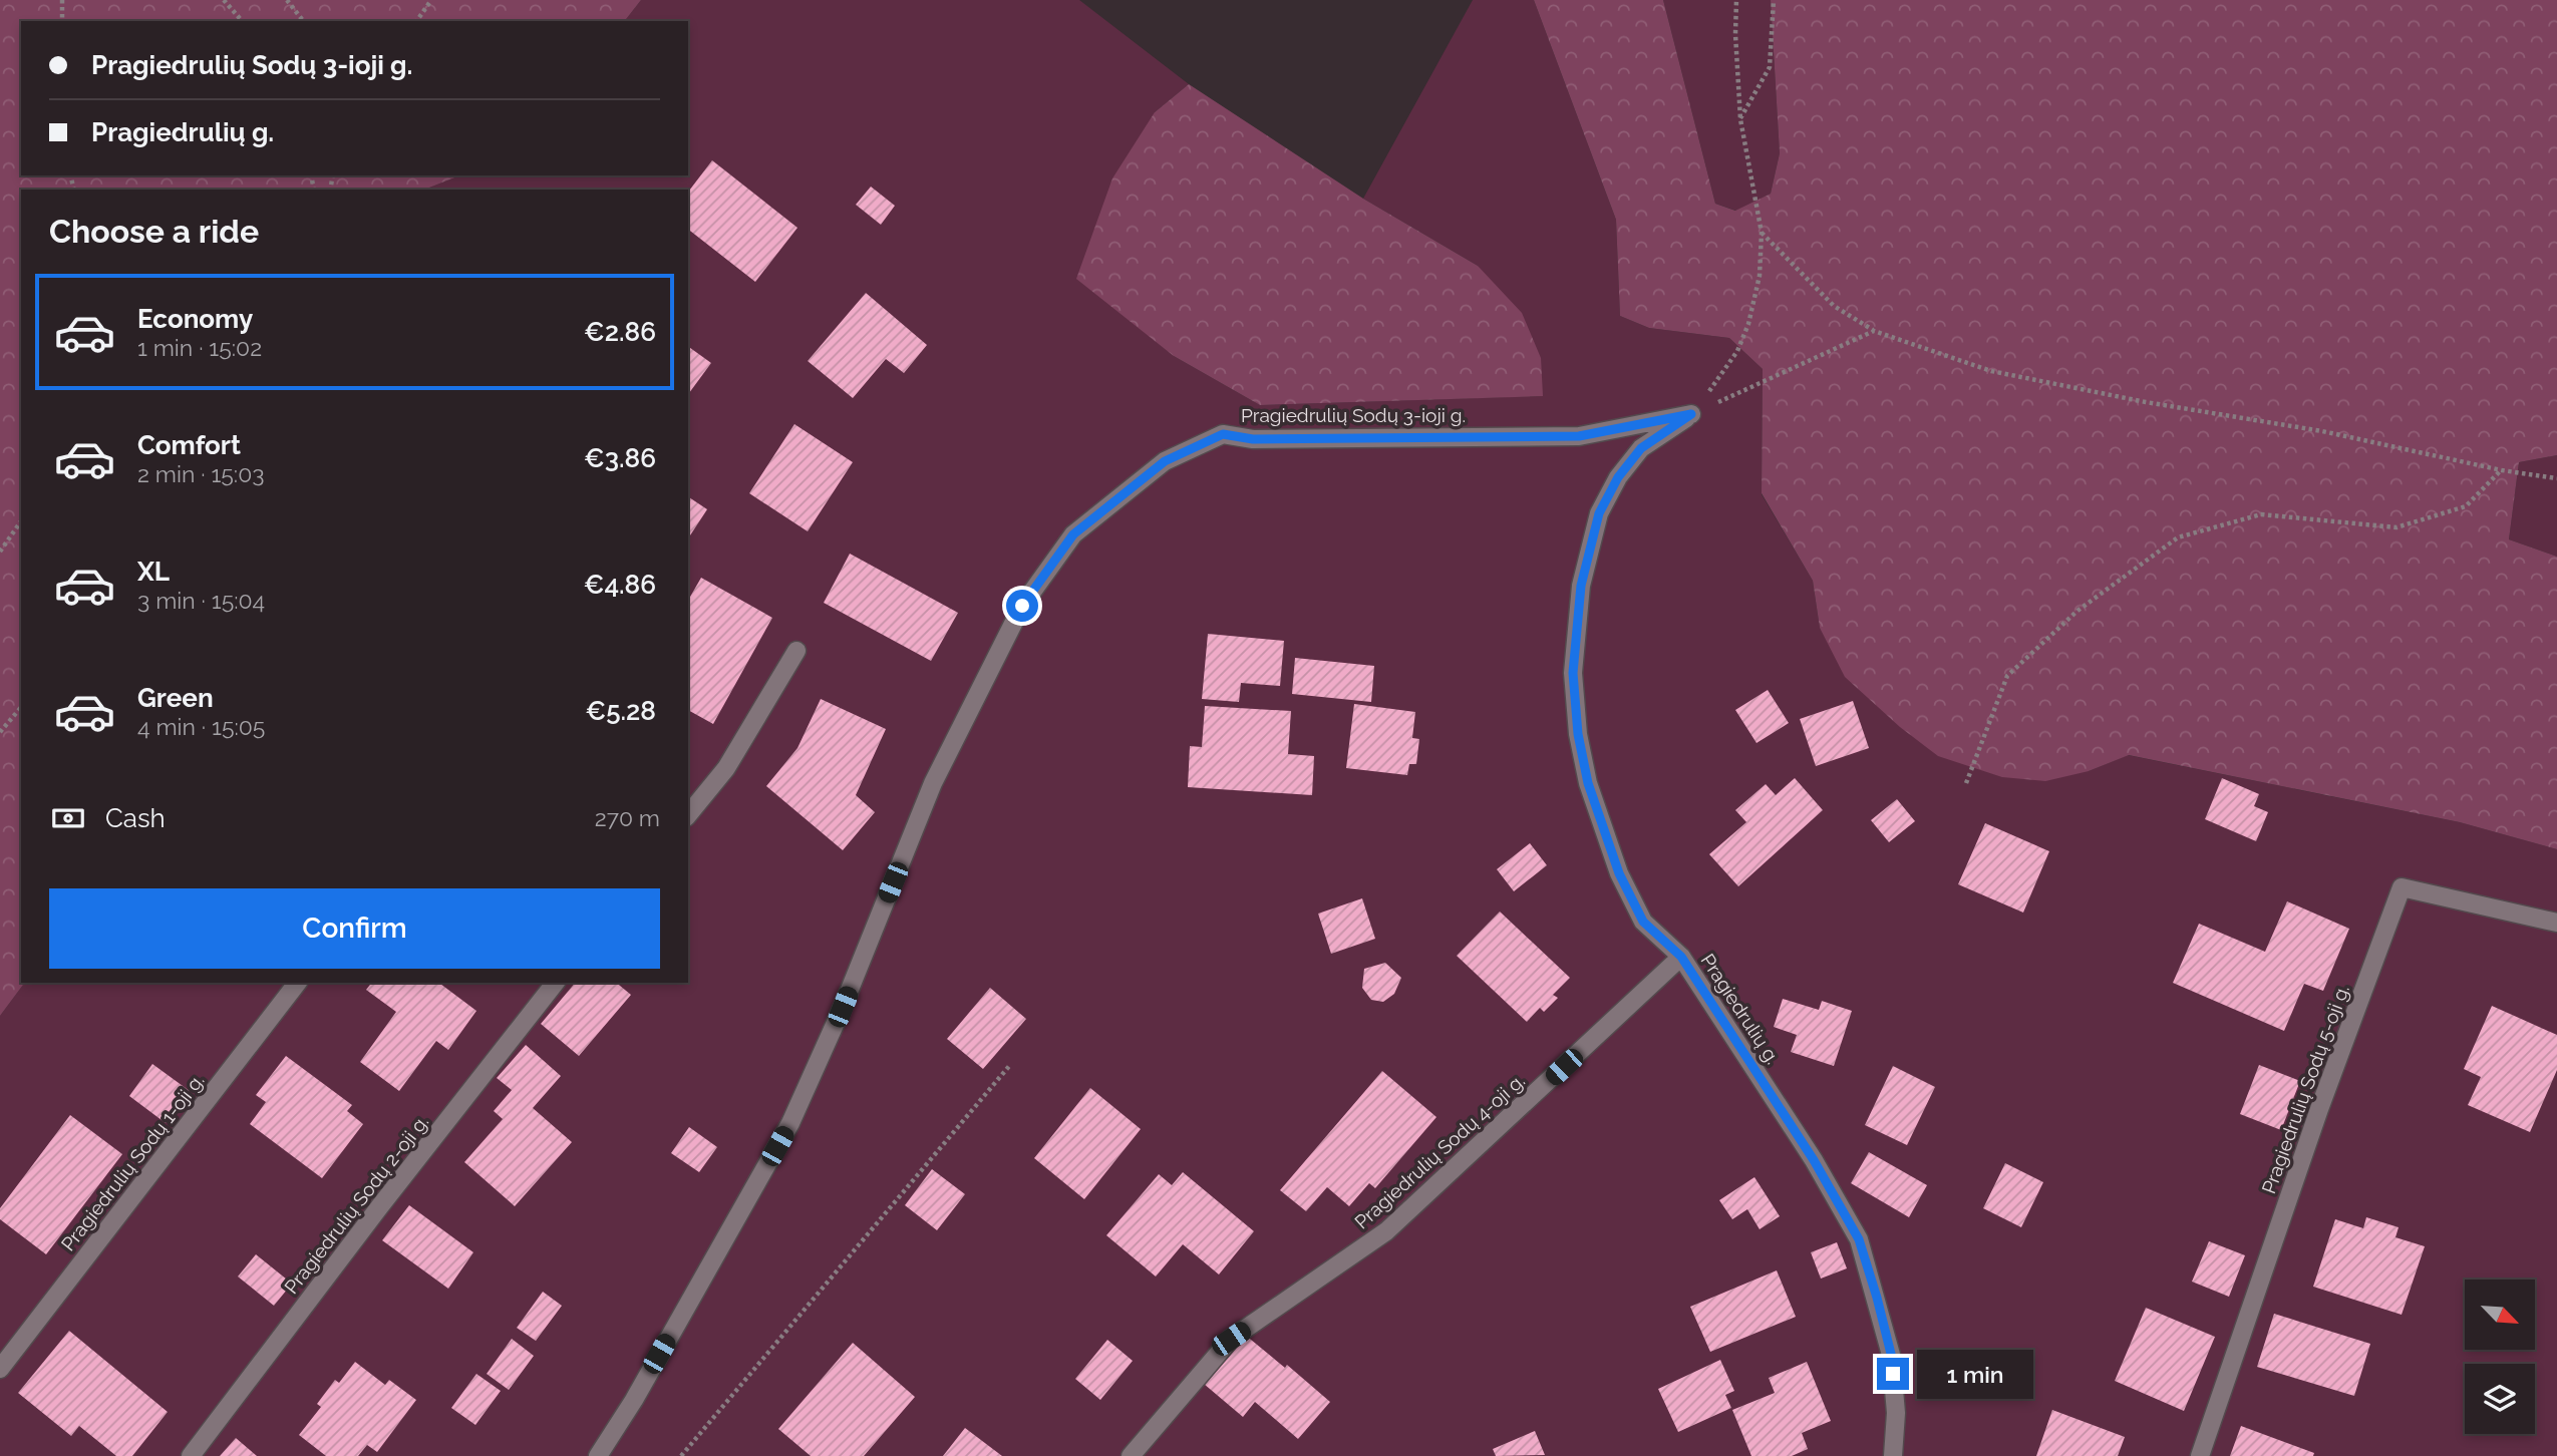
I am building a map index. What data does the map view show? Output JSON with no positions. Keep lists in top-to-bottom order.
{
  "streets": {
    "street": [
      "Pragiedrulių Sodų 3-ioji g.",
      "Pragiedrulių g.",
      "Pragiedrulių Sodų 5-oji g.",
      "Pragiedrulių Sodų 4-oji g.",
      "Pragiedrulių Sodų 1-oji g.",
      "Pragiedrulių Sodų 2-oji g."
    ]
  },
  "crossings": [
    ["Pragiedrulių Sodų 3-ioji g.", "Pragiedrulių g."],
    ["Pragiedrulių g.", "Pragiedrulių Sodų 4-oji g."]
  ],
  "north": "bottom right",
  "page": {
    "banner": ["Pragiedrulių Sodų 3-ioji g.", "Pragiedrulių g."],
    "heading": "Choose a ride",
    "list": [
      {
        "name": "Economy",
        "note": "1 min · 15:02",
        "value": "€2.86"
      },
      {
        "name": "Comfort",
        "note": "2 min · 15:03",
        "value": "€3.86"
      },
      {
        "name": "XL",
        "note": "3 min · 15:04",
        "value": "€4.86"
      },
      {
        "name": "Green",
        "note": "4 min · 15:05",
        "value": "€5.28"
      }
    ],
    "pay": ["Cash", "270 m"],
    "buttons": "Confirm",
    "bubble": "1 min"
  }
}
